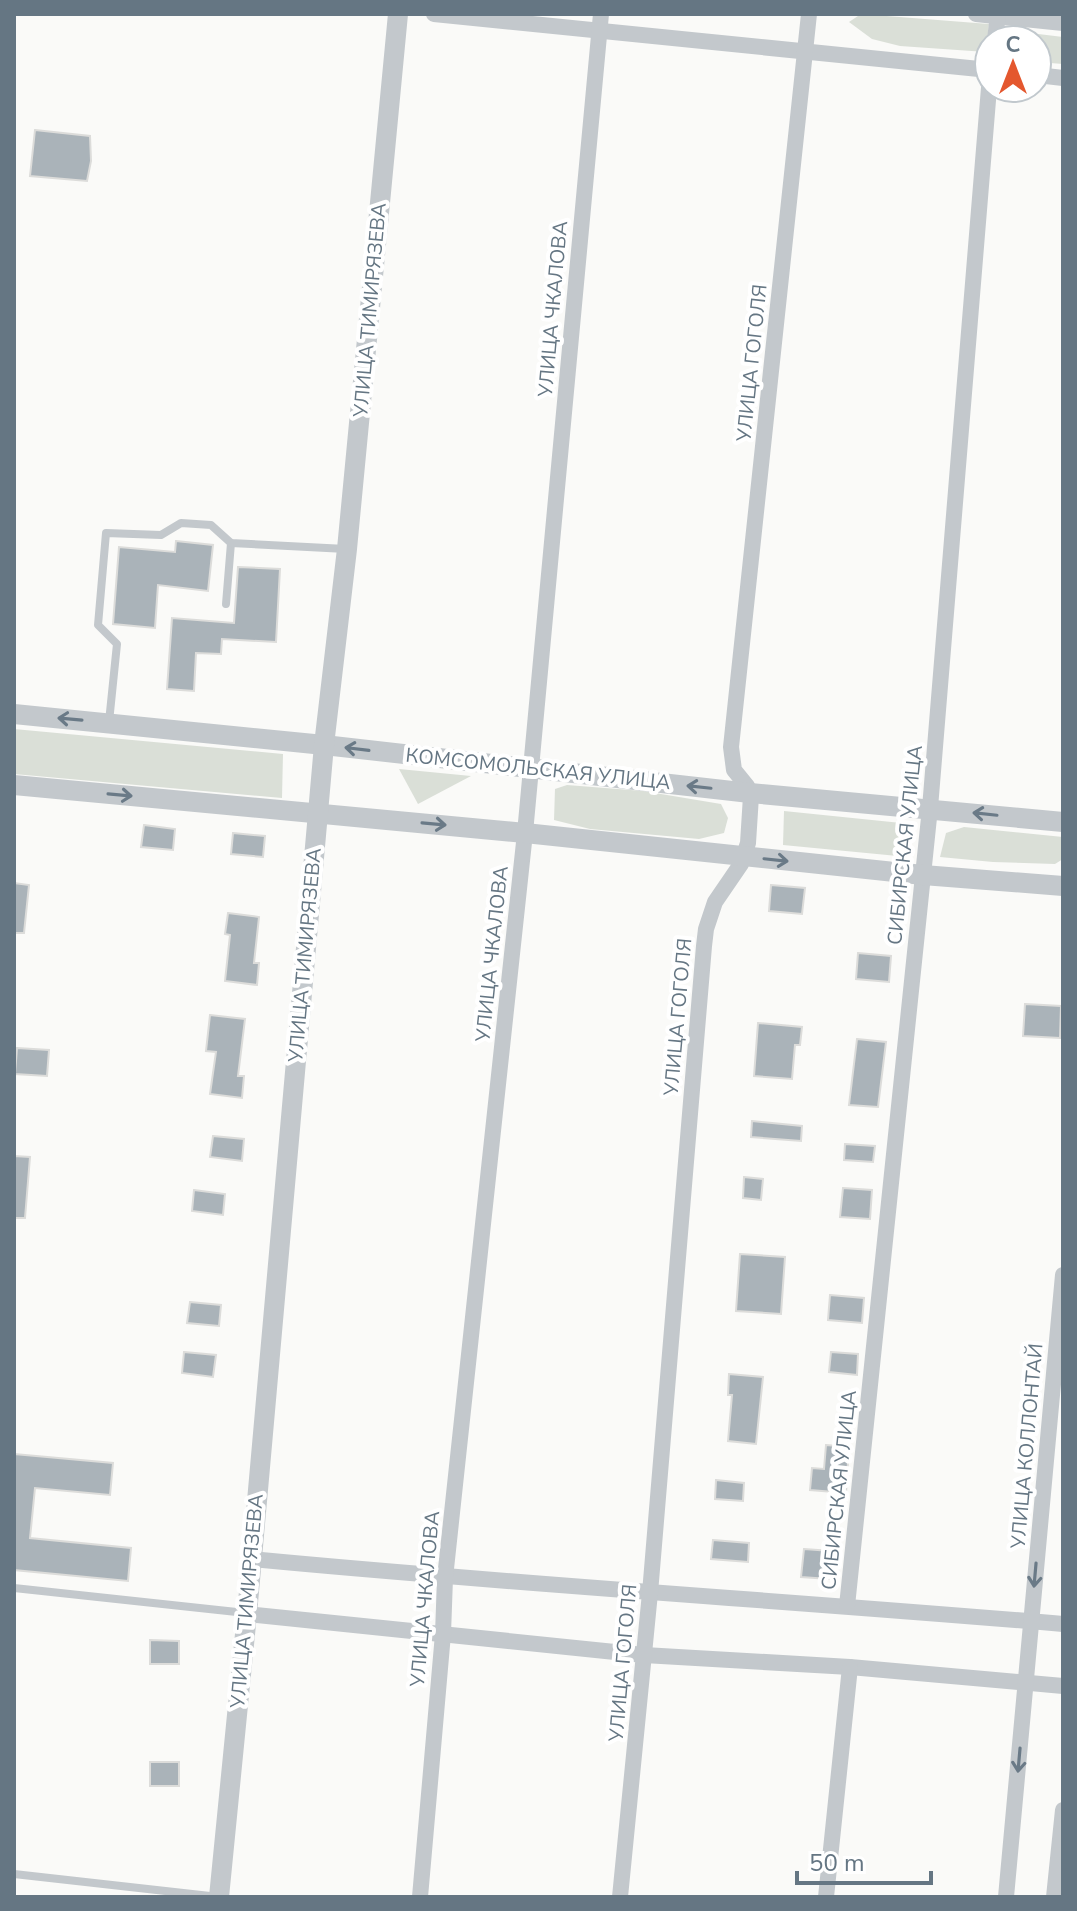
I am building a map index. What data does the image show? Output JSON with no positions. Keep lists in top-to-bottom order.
{
  "streets": {
    "street": [
      "УЛИЦА ЧКАЛОВА",
      "УЛИЦА ТИМИРЯЗЕВА",
      "УЛИЦА ГОГОЛЯ",
      "КОМСОМОЛЬСКАЯ УЛИЦА",
      "СИБИРСКАЯ УЛИЦА",
      "УЛИЦА КОЛЛОНТАЙ"
    ]
  },
  "crossings": [
    ["УЛИЦА ЧКАЛОВА", "КОМСОМОЛЬСКАЯ УЛИЦА"],
    ["УЛИЦА ТИМИРЯЗЕВА", "КОМСОМОЛЬСКАЯ УЛИЦА"],
    ["УЛИЦА ГОГОЛЯ", "КОМСОМОЛЬСКАЯ УЛИЦА"],
    ["КОМСОМОЛЬСКАЯ УЛИЦА", "СИБИРСКАЯ УЛИЦА"]
  ],
  "one_way": ["УЛИЦА КОЛЛОНТАЙ"],
  "scale_bar": "50 m",
  "north": "top"
}
